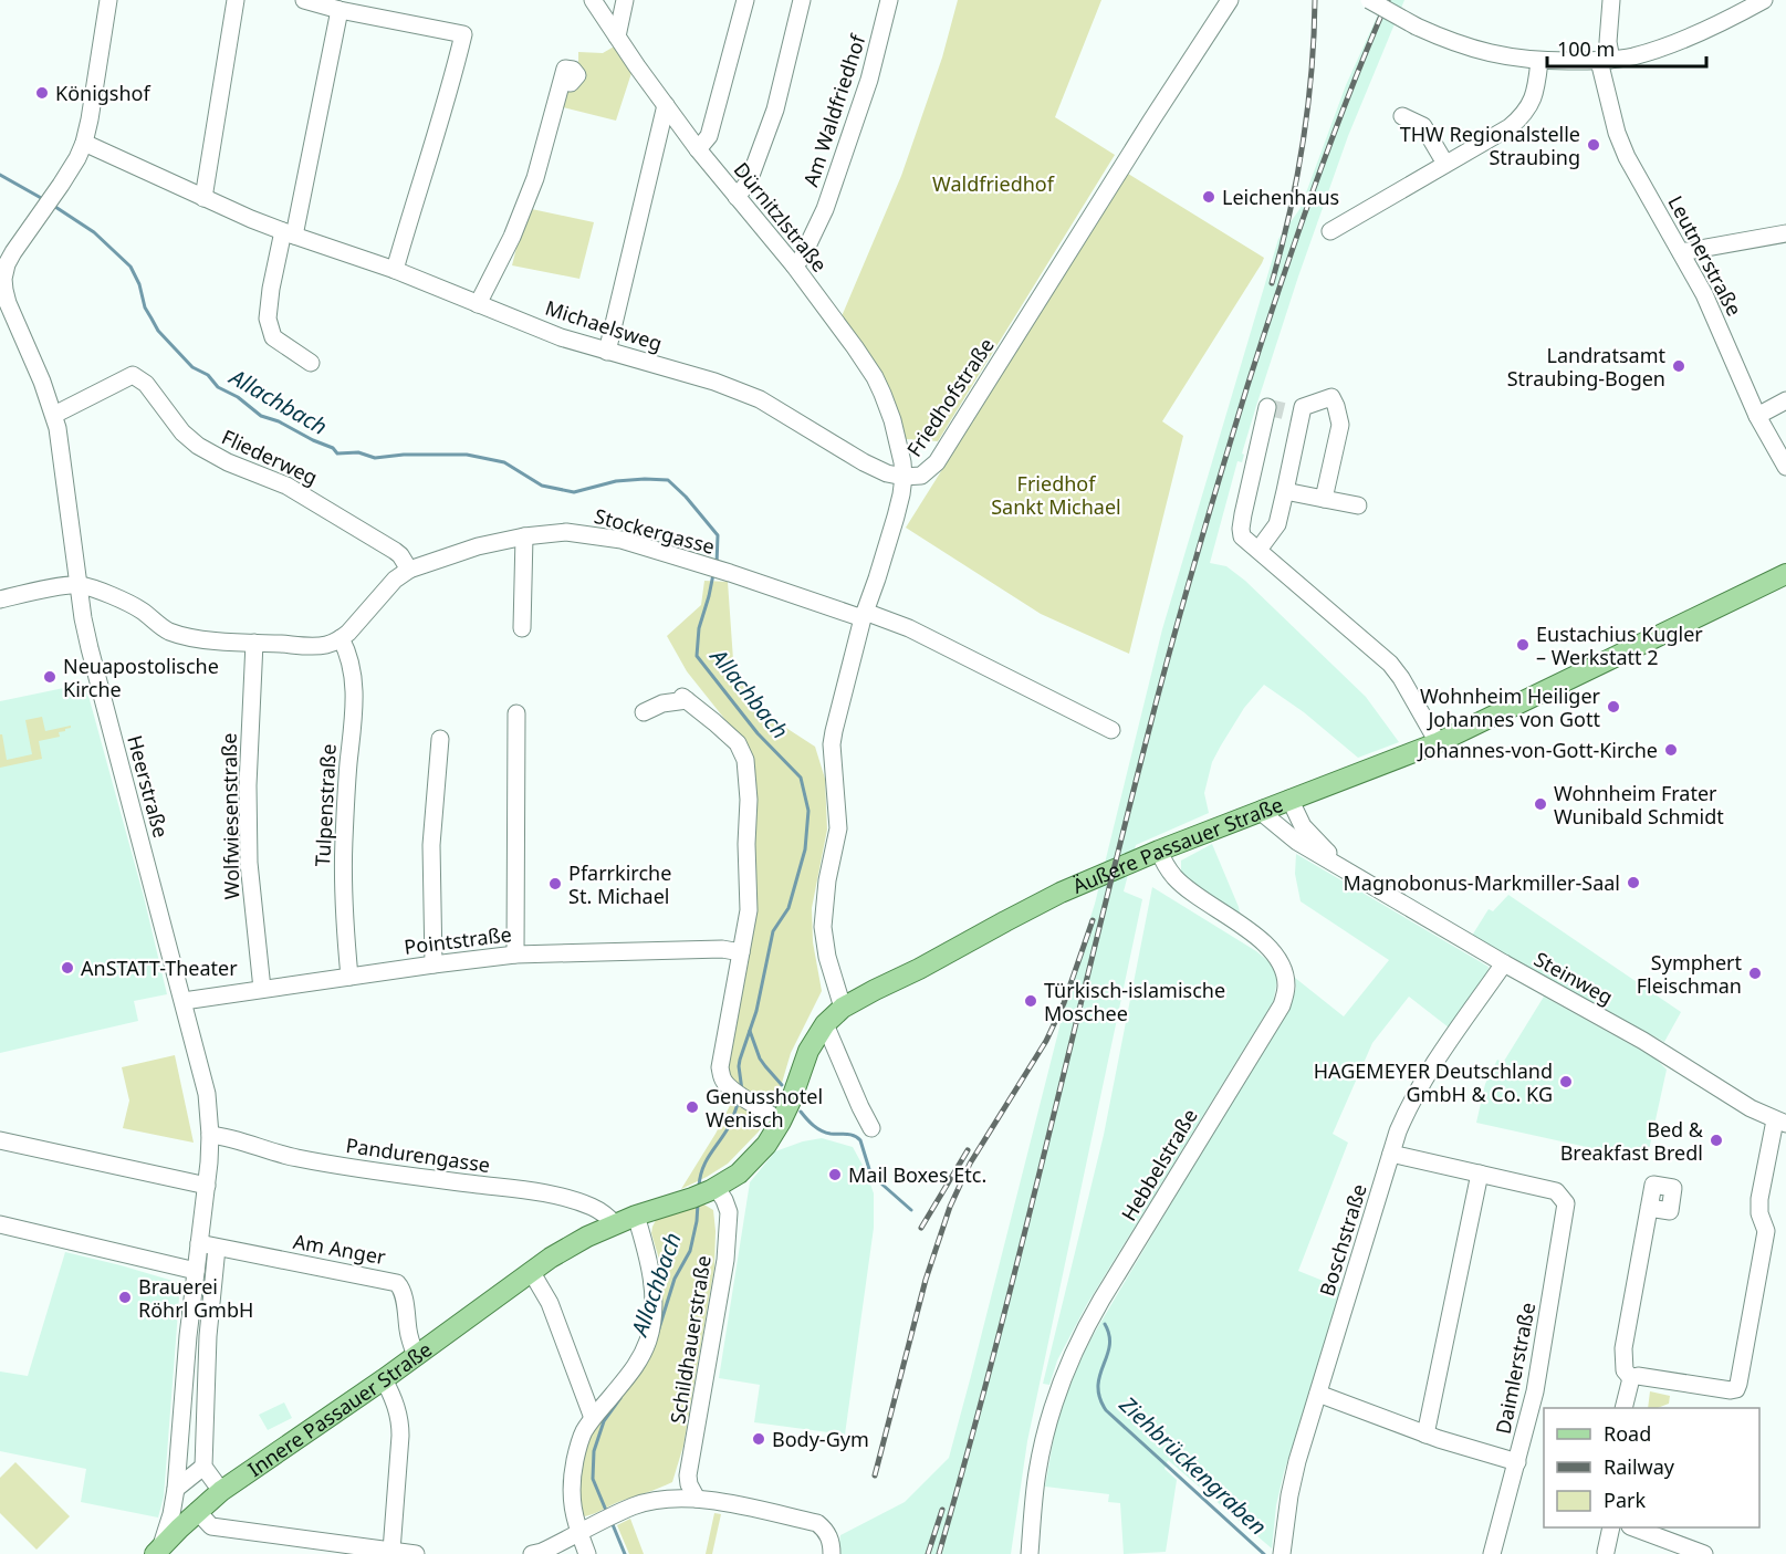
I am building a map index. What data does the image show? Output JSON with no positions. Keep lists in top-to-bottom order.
{
  "streets": {
    "main road": ["Äußere Passauer Straße", "Innere Passauer Straße"],
    "street": [
      "Am Waldfriedhof",
      "Dürnitzlstraße",
      "Leutnerstraße",
      "Michaelsweg",
      "Friedhofstraße",
      "Fliederweg",
      "Stockergasse",
      "Heerstraße",
      "Tulpenstraße",
      "Wolfwiesenstraße",
      "Pointstraße",
      "Steinweg",
      "Pandurengasse",
      "Hebbelstraße",
      "Boschstraße",
      "Am Anger",
      "Schildhauerstraße",
      "Daimlerstraße"
    ]
  },
  "crossings": [
    ["Am Waldfriedhof", "Dürnitzlstraße"],
    ["Dürnitzlstraße", "Michaelsweg"],
    ["Dürnitzlstraße", "Friedhofstraße"],
    ["Michaelsweg", "Friedhofstraße"],
    ["Friedhofstraße", "Stockergasse"],
    ["Friedhofstraße", "Äußere Passauer Straße"],
    ["Fliederweg", "Stockergasse"],
    ["Fliederweg", "Heerstraße"],
    ["Stockergasse", "Tulpenstraße"],
    ["Heerstraße", "Pointstraße"],
    ["Heerstraße", "Pandurengasse"],
    ["Heerstraße", "Am Anger"],
    ["Heerstraße", "Innere Passauer Straße"],
    ["Tulpenstraße", "Pointstraße"],
    ["Wolfwiesenstraße", "Pointstraße"],
    ["Äußere Passauer Straße", "Steinweg"],
    ["Äußere Passauer Straße", "Hebbelstraße"],
    ["Äußere Passauer Straße", "Schildhauerstraße"],
    ["Äußere Passauer Straße", "Innere Passauer Straße"],
    ["Steinweg", "Boschstraße"],
    ["Pandurengasse", "Innere Passauer Straße"],
    ["Am Anger", "Innere Passauer Straße"]
  ],
  "water": ["Allachbach", "Ziehbrückengraben"],
  "parks": ["Waldfriedhof", "Friedhof Sankt Michael"],
  "places": [
    "Königshof",
    "THW Regionalstelle Straubing",
    "Leichenhaus",
    "Landratsamt Straubing-Bogen",
    "Eustachius Kugler – Werkstatt 2",
    "Neuapostolische Kirche",
    "Wohnheim Heiliger Johannes von Gott",
    "Johannes-von-Gott-Kirche",
    "Wohnheim Frater Wunibald Schmidt",
    "Magnobonus-Markmiller-Saal",
    "Pfarrkirche St. Michael",
    "AnSTATT-Theater",
    "Symphert Fleischman",
    "Türkisch-islamische Moschee",
    "HAGEMEYER Deutschland GmbH & Co. KG",
    "Genusshotel Wenisch",
    "Bed & Breakfast Bredl",
    "Mail Boxes Etc.",
    "Brauerei Röhrl GmbH",
    "Body-Gym"
  ],
  "legend": ["Road", "Railway", "Park"],
  "scale_bar": "100 m"
}
